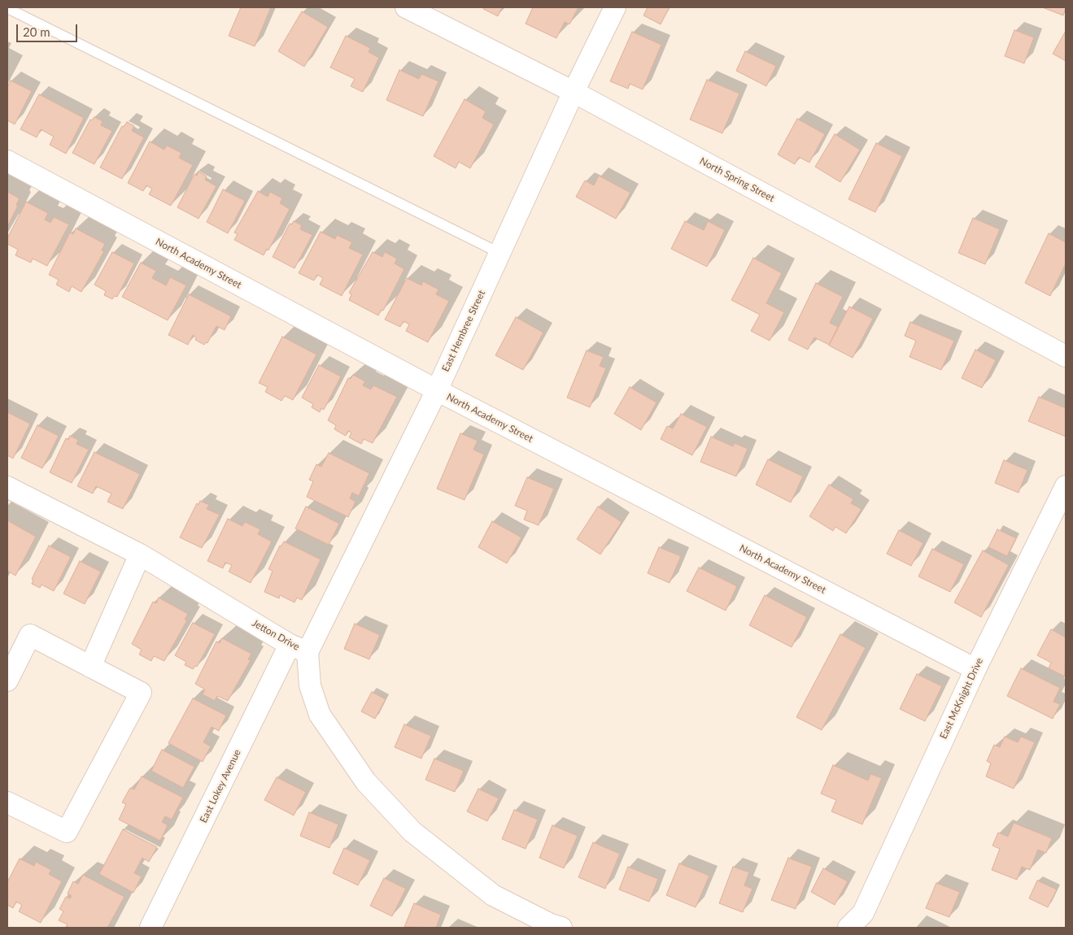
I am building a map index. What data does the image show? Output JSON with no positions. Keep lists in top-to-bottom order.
{
  "streets": {
    "street": [
      "North Spring Street",
      "North Academy Street",
      "East Hembree Street",
      "Jetton Drive",
      "East McKnight Drive",
      "East Lokey Avenue"
    ]
  },
  "crossings": [
    ["North Spring Street", "East Hembree Street"],
    ["North Academy Street", "East Hembree Street"],
    ["North Academy Street", "East McKnight Drive"],
    ["East Hembree Street", "Jetton Drive"],
    ["East Hembree Street", "East Lokey Avenue"],
    ["Jetton Drive", "East Lokey Avenue"]
  ],
  "scale_bar": "20 m"
}
